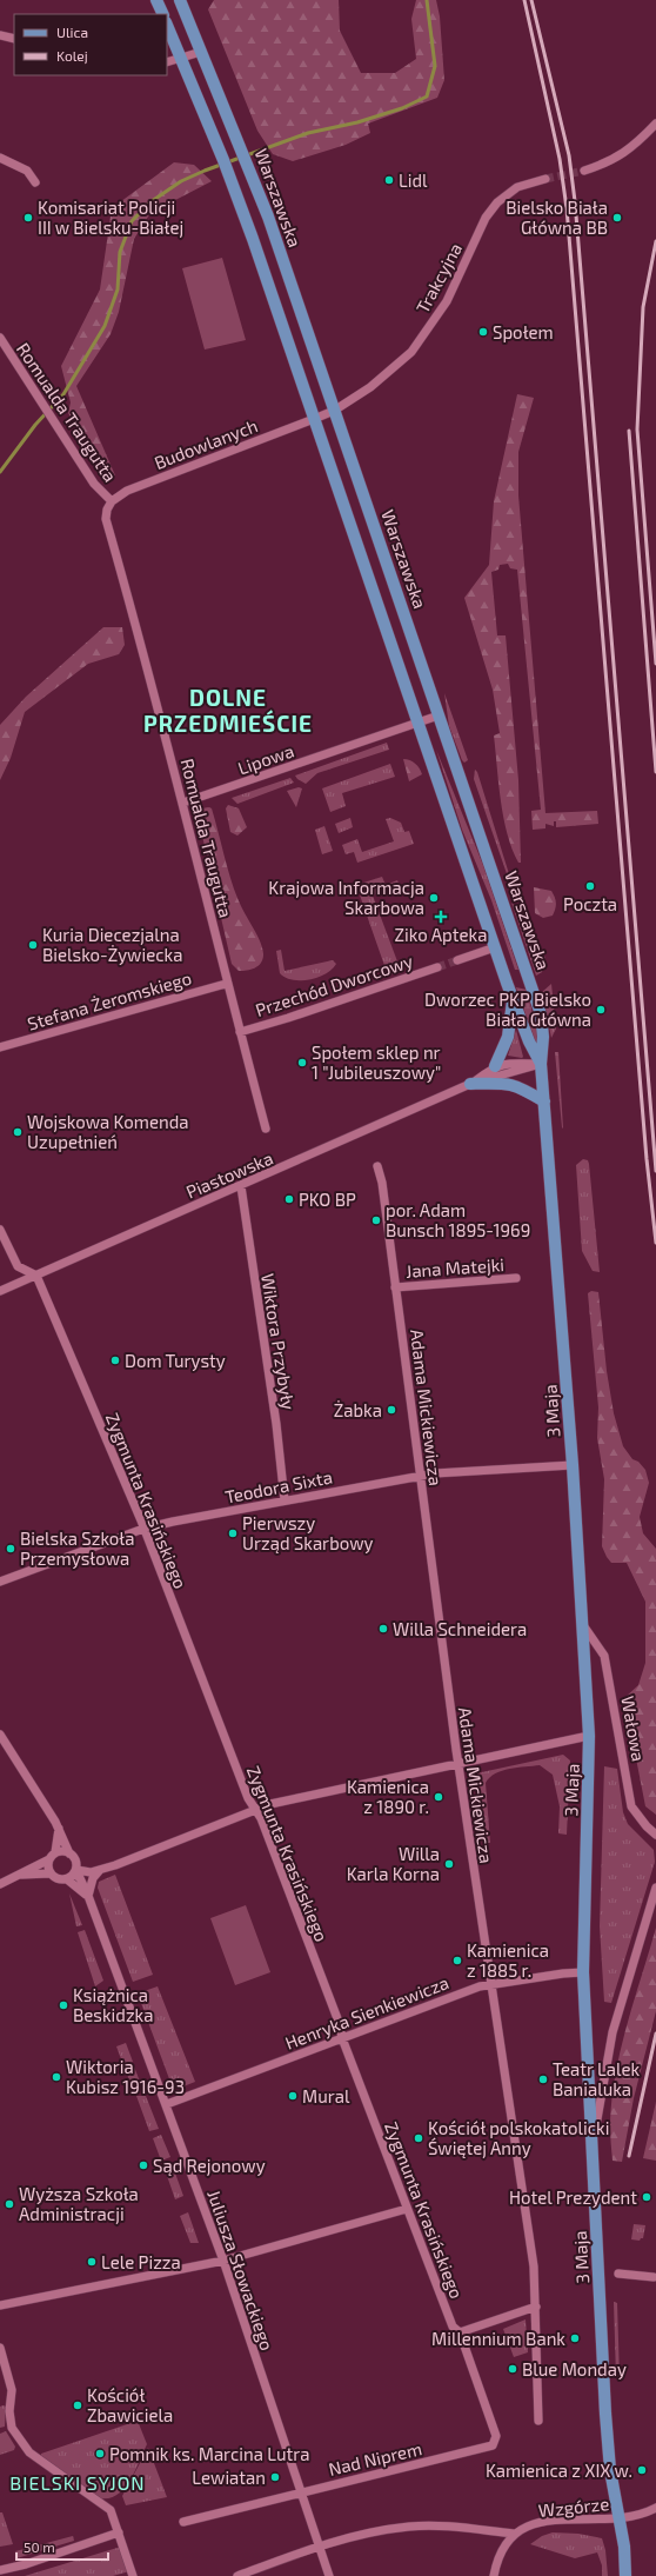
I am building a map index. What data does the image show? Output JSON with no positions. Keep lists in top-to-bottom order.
{
  "streets": {
    "main road": ["Warszawska", "3 Maja"],
    "street": [
      "Trakcyjna",
      "Romualda Traugutta",
      "Budowlanych",
      "Lipowa",
      "Przechód Dworcowy",
      "Stefana Żeromskiego",
      "Piastowska",
      "Jana Matejki",
      "Wiktora Przybyły",
      "Adama Mickiewicza",
      "Teodora Sixta",
      "Zygmunta Krasińskiego",
      "Wałowa",
      "Henryka Sienkiewicza",
      "Juliusza Słowackiego",
      "Nad Niprem",
      "Wzgórze"
    ]
  },
  "crossings": [
    ["Warszawska", "Trakcyjna"],
    ["Warszawska", "Lipowa"],
    ["Warszawska", "Piastowska"],
    ["Warszawska", "3 Maja"],
    ["Romualda Traugutta", "Budowlanych"],
    ["Romualda Traugutta", "Lipowa"],
    ["Romualda Traugutta", "Przechód Dworcowy"],
    ["Romualda Traugutta", "Stefana Żeromskiego"],
    ["Piastowska", "Wiktora Przybyły"],
    ["Piastowska", "3 Maja"],
    ["Piastowska", "Zygmunta Krasińskiego"],
    ["Jana Matejki", "Adama Mickiewicza"],
    ["Wiktora Przybyły", "Teodora Sixta"],
    ["Adama Mickiewicza", "Teodora Sixta"],
    ["Adama Mickiewicza", "Henryka Sienkiewicza"],
    ["3 Maja", "Teodora Sixta"],
    ["3 Maja", "Wałowa"],
    ["3 Maja", "Henryka Sienkiewicza"],
    ["3 Maja", "Wzgórze"],
    ["Teodora Sixta", "Zygmunta Krasińskiego"],
    ["Zygmunta Krasińskiego", "Henryka Sienkiewicza"],
    ["Zygmunta Krasińskiego", "Nad Niprem"],
    ["Henryka Sienkiewicza", "Juliusza Słowackiego"],
    ["Juliusza Słowackiego", "Nad Niprem"]
  ],
  "districts": ["DOLNE PRZEDMIEŚCIE", "BIELSKI SYJON"],
  "places": {
    "other": [
      "Lidl",
      "Komisariat Policji III w Bielsku-Białej",
      "Bielsko Biała Główna BB",
      "Społem",
      "Poczta",
      "Krajowa Informacja Skarbowa",
      "Kuria Diecezjalna Bielsko-Żywiecka",
      "Dworzec PKP Bielsko Biała Główna",
      "Społem sklep nr 1 \"Jubileuszowy\"",
      "Wojskowa Komenda Uzupełnień",
      "PKO BP",
      "por. Adam Bunsch 1895-1969",
      "Dom Turysty",
      "Żabka",
      "Pierwszy Urząd Skarbowy",
      "Bielska Szkoła Przemysłowa",
      "Willa Schneidera",
      "Kamienica z 1890 r.",
      "Willa Karla Korna",
      "Kamienica z 1885 r.",
      "Książnica Beskidzka",
      "Wiktoria Kubisz 1916-93",
      "Teatr Lalek Banialuka",
      "Mural",
      "Kościół polskokatolicki Świętej Anny",
      "Sąd Rejonowy",
      "Hotel Prezydent",
      "Wyższa Szkoła Administracji",
      "Lele Pizza",
      "Millennium Bank",
      "Blue Monday",
      "Kościół Zbawiciela",
      "Pomnik ks. Marcina Lutra",
      "Kamienica z XIX w.",
      "Lewiatan"
    ],
    "health": ["Ziko Apteka"]
  },
  "legend": ["Ulica", "Kolej"],
  "scale_bar": "50 m"
}
